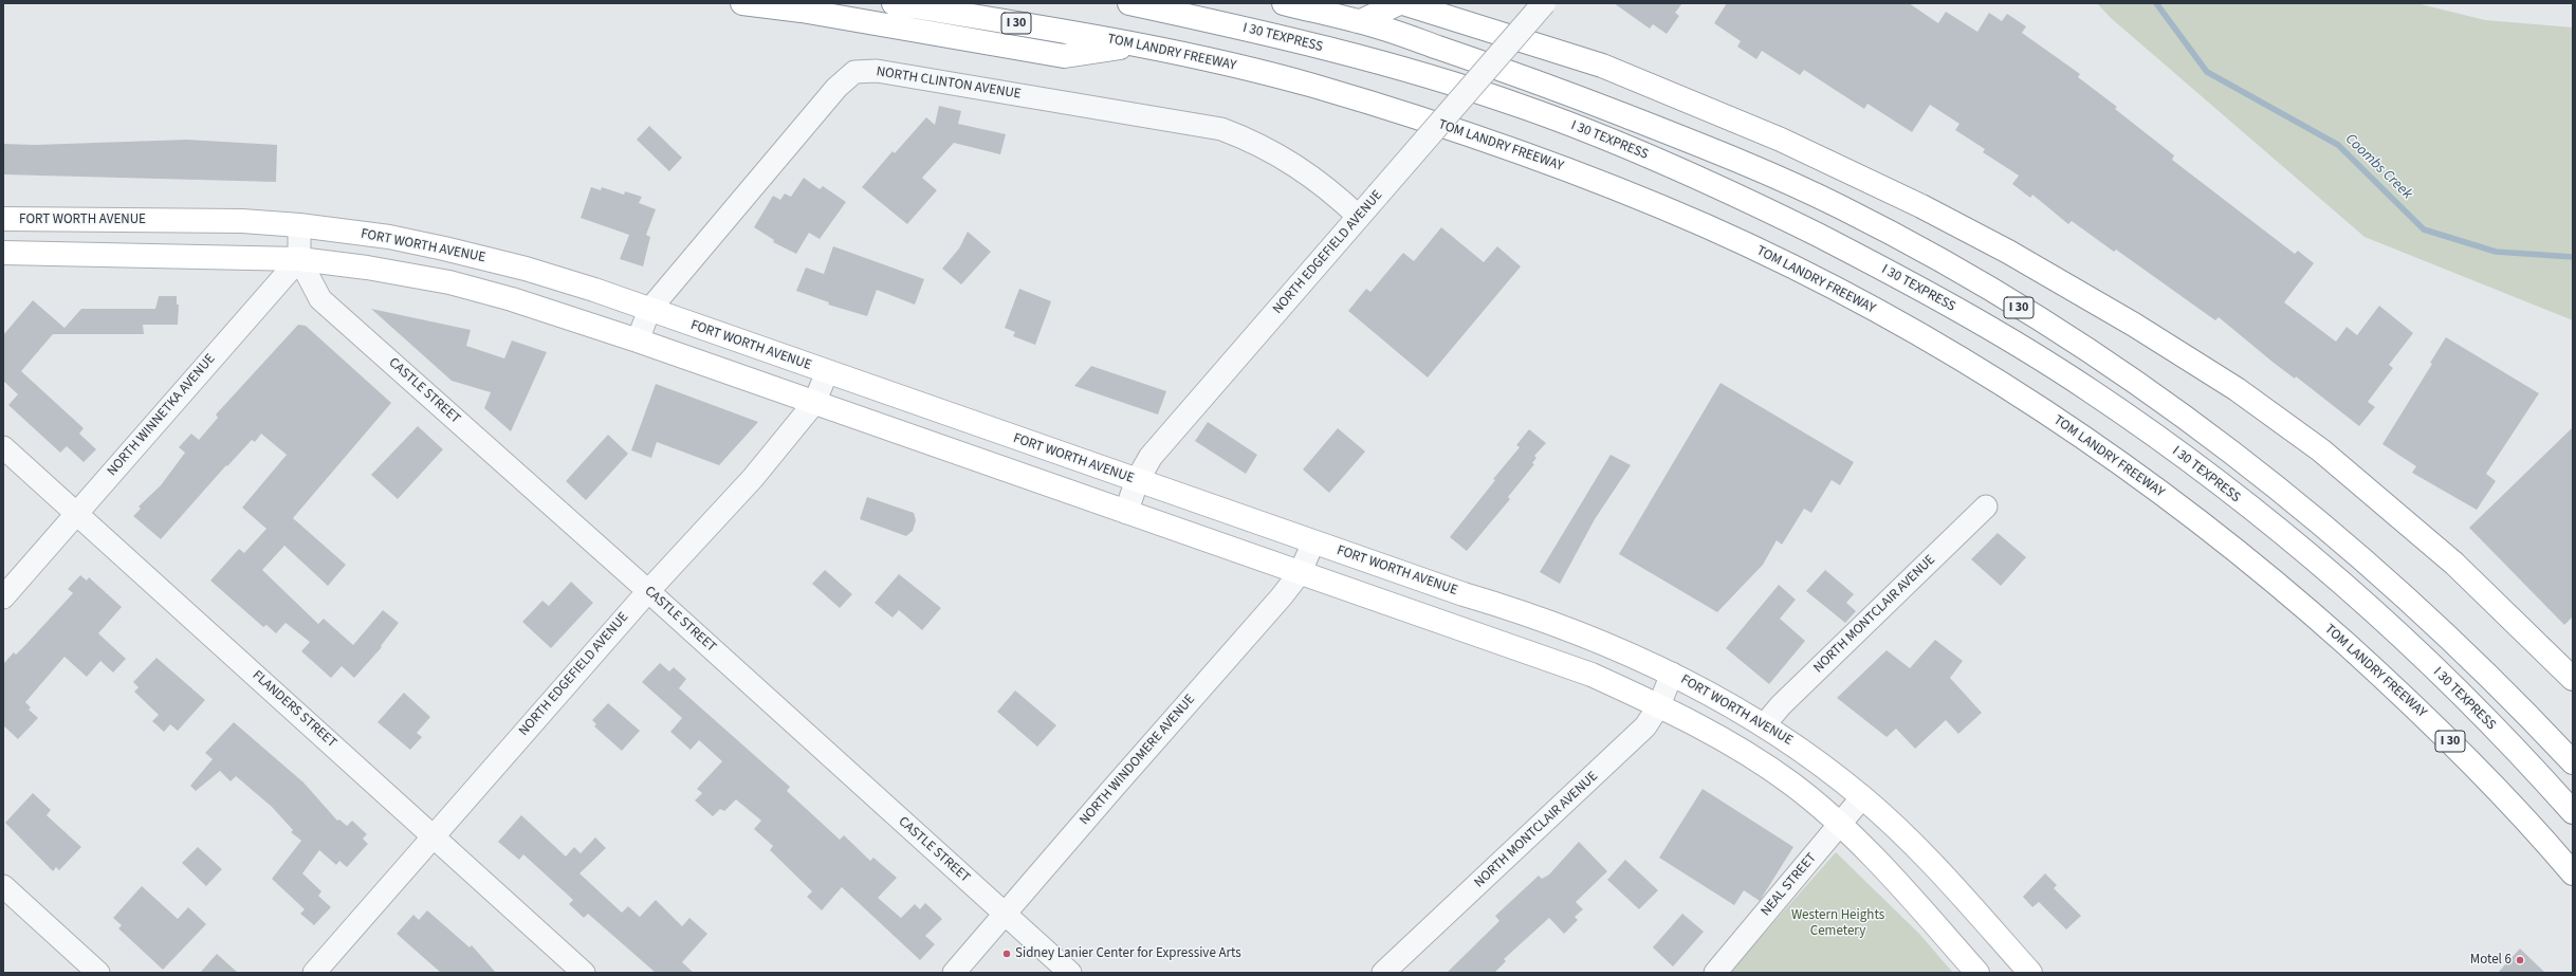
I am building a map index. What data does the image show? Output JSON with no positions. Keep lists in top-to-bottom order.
{
  "streets": {
    "main road": [
      "I 30",
      "I 30 TEXPRESS",
      "TOM LANDRY FREEWAY",
      "FORT WORTH AVENUE"
    ],
    "street": [
      "NORTH CLINTON AVENUE",
      "NORTH EDGEFIELD AVENUE",
      "CASTLE STREET",
      "NORTH WINNETKA AVENUE",
      "NORTH MONTCLAIR AVENUE",
      "FLANDERS STREET",
      "NORTH WINDOMERE AVENUE",
      "NEAL STREET"
    ]
  },
  "crossings": [
    ["NORTH CLINTON AVENUE", "FORT WORTH AVENUE"],
    ["NORTH CLINTON AVENUE", "NORTH EDGEFIELD AVENUE"],
    ["FORT WORTH AVENUE", "NORTH EDGEFIELD AVENUE"],
    ["FORT WORTH AVENUE", "NORTH MONTCLAIR AVENUE"],
    ["FORT WORTH AVENUE", "NORTH WINDOMERE AVENUE"],
    ["FORT WORTH AVENUE", "NEAL STREET"],
    ["NORTH EDGEFIELD AVENUE", "CASTLE STREET"],
    ["NORTH EDGEFIELD AVENUE", "FLANDERS STREET"],
    ["CASTLE STREET", "NORTH WINNETKA AVENUE"],
    ["CASTLE STREET", "NORTH WINDOMERE AVENUE"],
    ["NORTH WINNETKA AVENUE", "FLANDERS STREET"]
  ],
  "water": ["Coombs Creek"],
  "parks": ["Western Heights Cemetery"],
  "places": ["Sidney Lanier Center for Expressive Arts", "Motel 6"]
}
